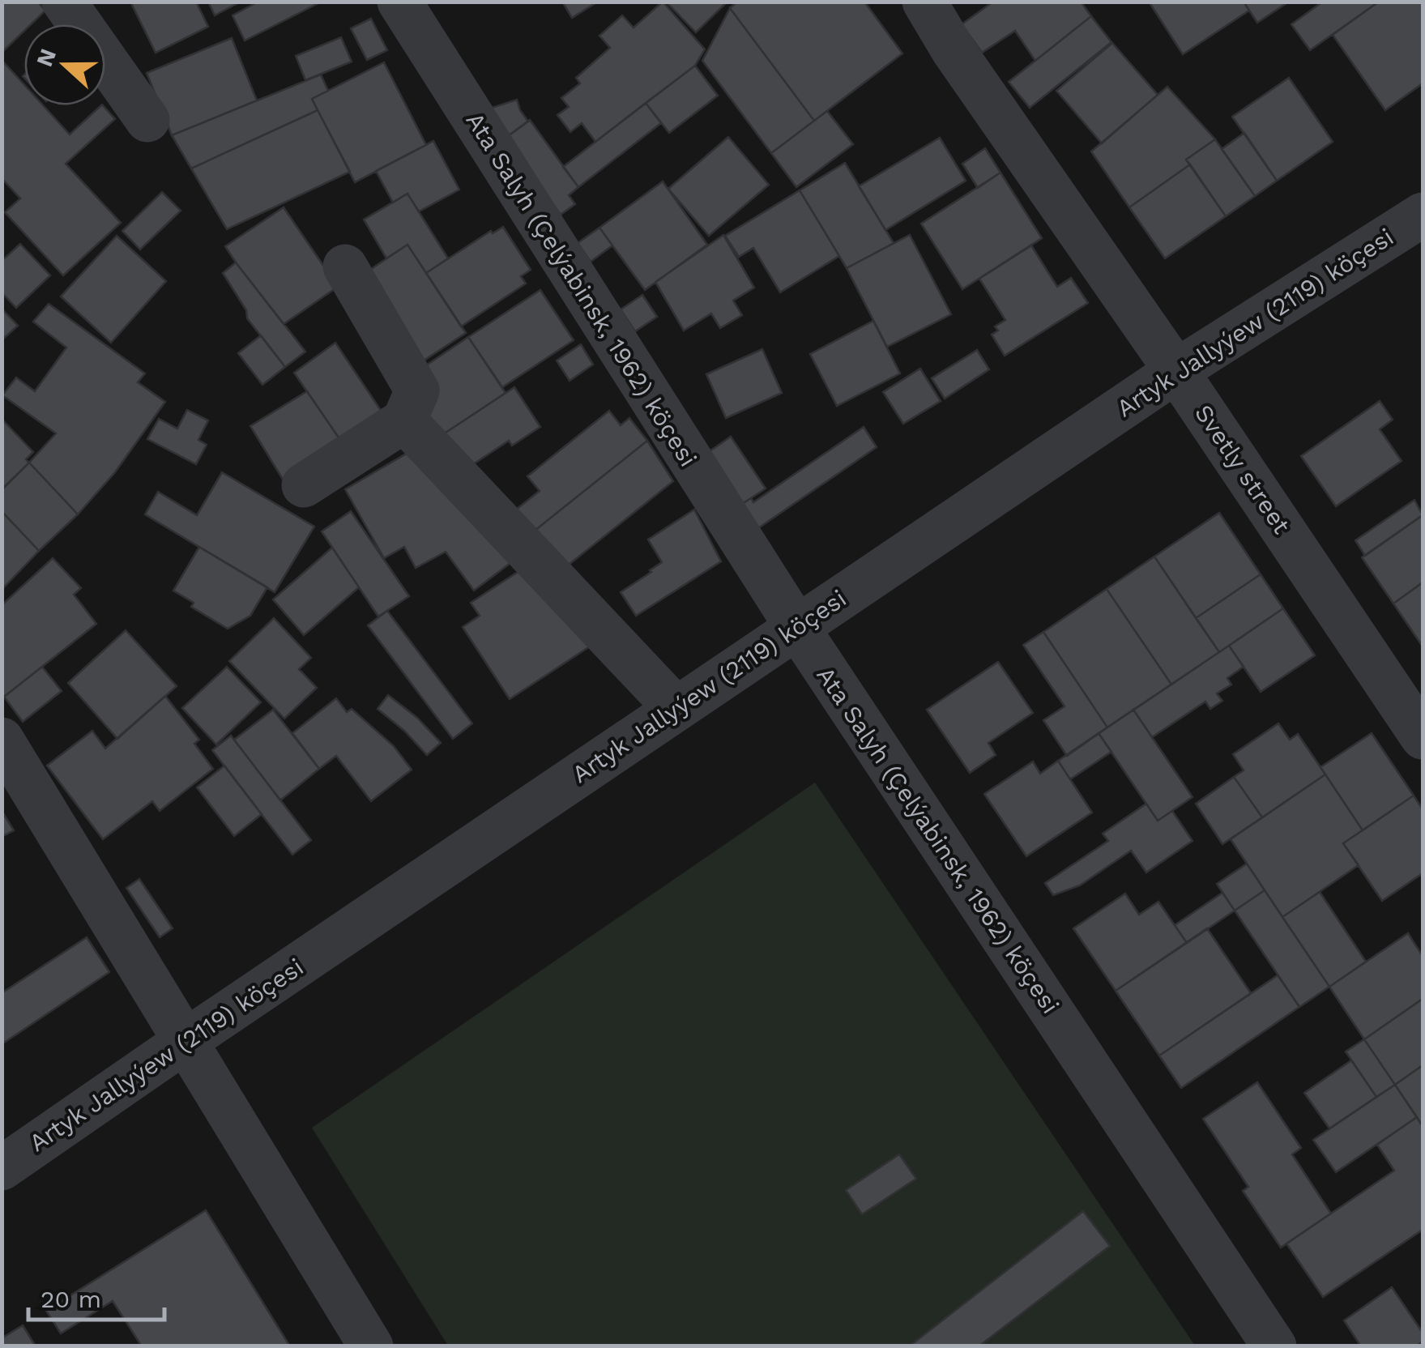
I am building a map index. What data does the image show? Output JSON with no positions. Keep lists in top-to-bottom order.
{
  "streets": {
    "street": ["Ata Salyh (Çelýabinsk, 1962) köçesi", "Artyk Jallyýew (2119) köçesi", "Svetly street"]
  },
  "crossings": [
    ["Ata Salyh (Çelýabinsk, 1962) köçesi", "Artyk Jallyýew (2119) köçesi"],
    ["Artyk Jallyýew (2119) köçesi", "Svetly street"]
  ],
  "scale_bar": "20 m",
  "north": "left"
}
